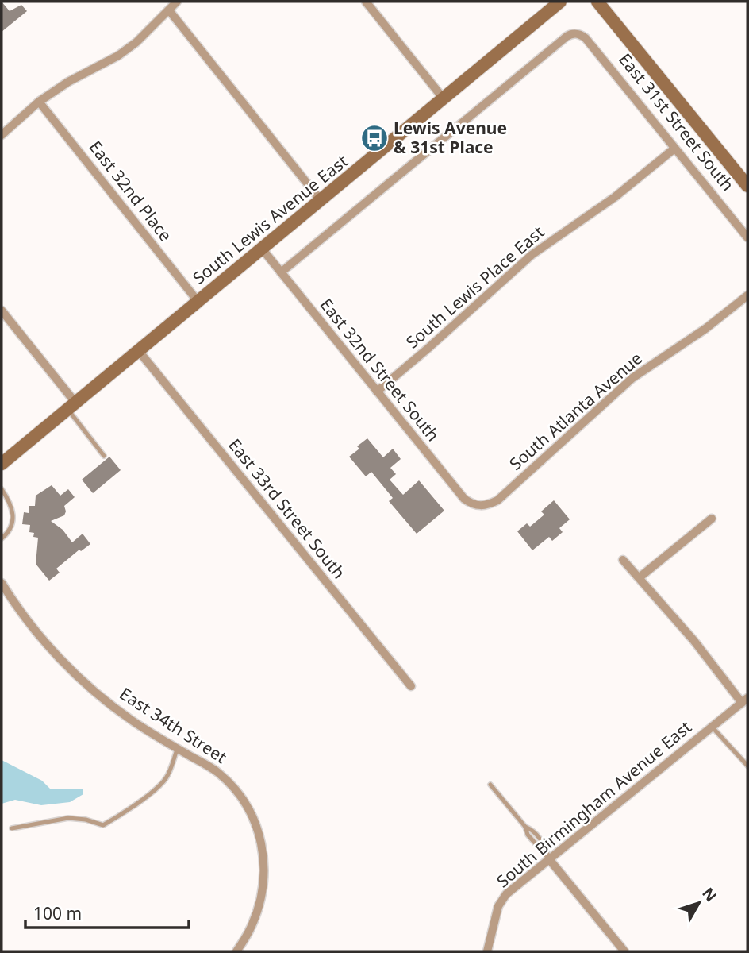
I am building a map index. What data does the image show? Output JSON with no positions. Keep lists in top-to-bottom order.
{
  "streets": {
    "main road": ["East 31st Street South", "South Lewis Avenue East"],
    "street": [
      "East 32nd Place",
      "South Lewis Place East",
      "East 32nd Street South",
      "South Atlanta Avenue",
      "East 33rd Street South",
      "East 34th Street",
      "South Birmingham Avenue East"
    ]
  },
  "crossings": [
    ["East 31st Street South", "South Lewis Place East"],
    ["East 31st Street South", "East 32nd Street South"],
    ["East 32nd Place", "South Lewis Avenue East"],
    ["South Lewis Avenue East", "East 32nd Street South"],
    ["South Lewis Avenue East", "East 33rd Street South"],
    ["South Lewis Place East", "East 32nd Street South"],
    ["East 32nd Street South", "South Atlanta Avenue"]
  ],
  "places": {
    "bus stop": ["Lewis Avenue & 31st Place"]
  },
  "scale_bar": "100 m",
  "north": "top right"
}
